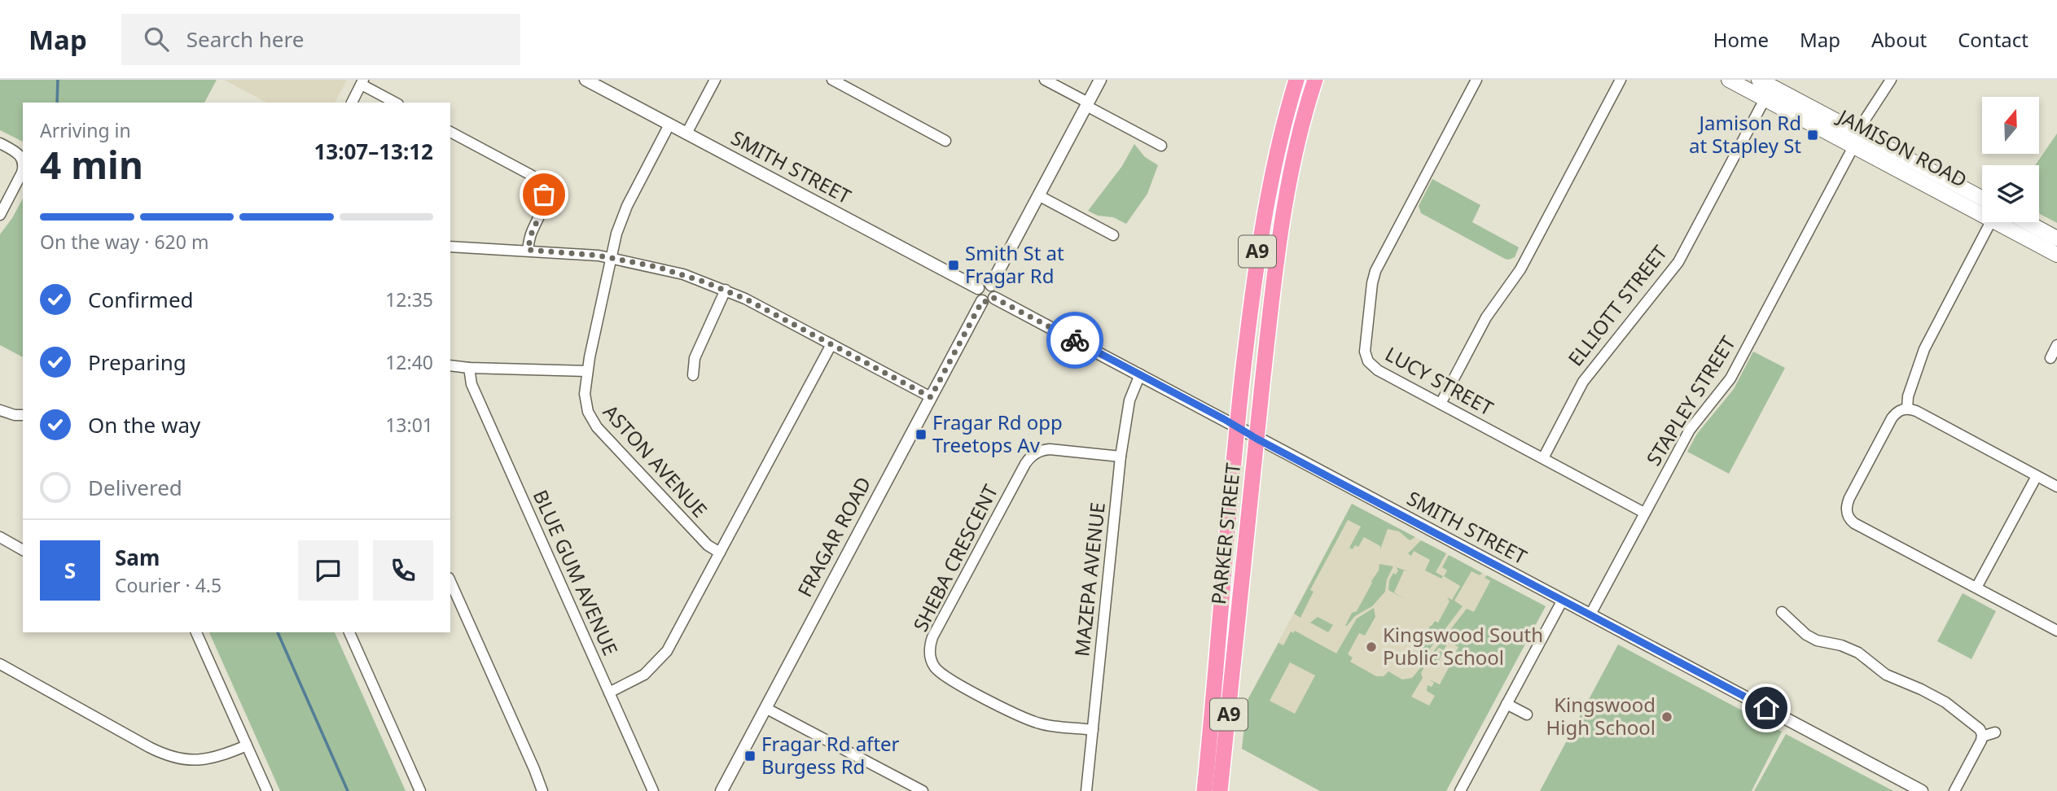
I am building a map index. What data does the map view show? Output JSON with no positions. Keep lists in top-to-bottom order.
{
  "streets": {
    "highway": ["A9", "PARKER STREET"],
    "main road": ["JAMISON ROAD"],
    "street": [
      "SMITH STREET",
      "ELLIOTT STREET",
      "LUCY STREET",
      "STAPLEY STREET",
      "ASTON AVENUE",
      "FRAGAR ROAD",
      "SHEBA CRESCENT",
      "BLUE GUM AVENUE",
      "MAZEPA AVENUE"
    ]
  },
  "crossings": [
    ["JAMISON ROAD", "ELLIOTT STREET"],
    ["JAMISON ROAD", "STAPLEY STREET"],
    ["SMITH STREET", "STAPLEY STREET"],
    ["SMITH STREET", "ASTON AVENUE"],
    ["SMITH STREET", "PARKER STREET"],
    ["SMITH STREET", "FRAGAR ROAD"],
    ["SMITH STREET", "MAZEPA AVENUE"],
    ["ELLIOTT STREET", "LUCY STREET"],
    ["LUCY STREET", "STAPLEY STREET"],
    ["SHEBA CRESCENT", "MAZEPA AVENUE"]
  ],
  "places": {
    "transit": [
      "Jamison Rd at Stapley St",
      "Smith St at Fragar Rd",
      "Fragar Rd opp Treetops Av",
      "Fragar Rd after Burgess Rd"
    ],
    "other": ["Kingswood South Public School", "Kingswood High School"]
  },
  "north": "top",
  "page": {
    "header": "Map",
    "search": "Search here",
    "nav": [
      "Home",
      "Map",
      "About",
      "Contact"
    ],
    "heading": ["4 min", "Arriving in", "13:07–13:12"],
    "panel": ["Sam", "Courier · 4.5"],
    "bar": "On the way · 620 m",
    "list": [
      ["Confirmed", "12:35"],
      ["Preparing", "12:40"],
      ["On the way", "13:01"],
      "Delivered"
    ],
    "round": "S"
  }
}
